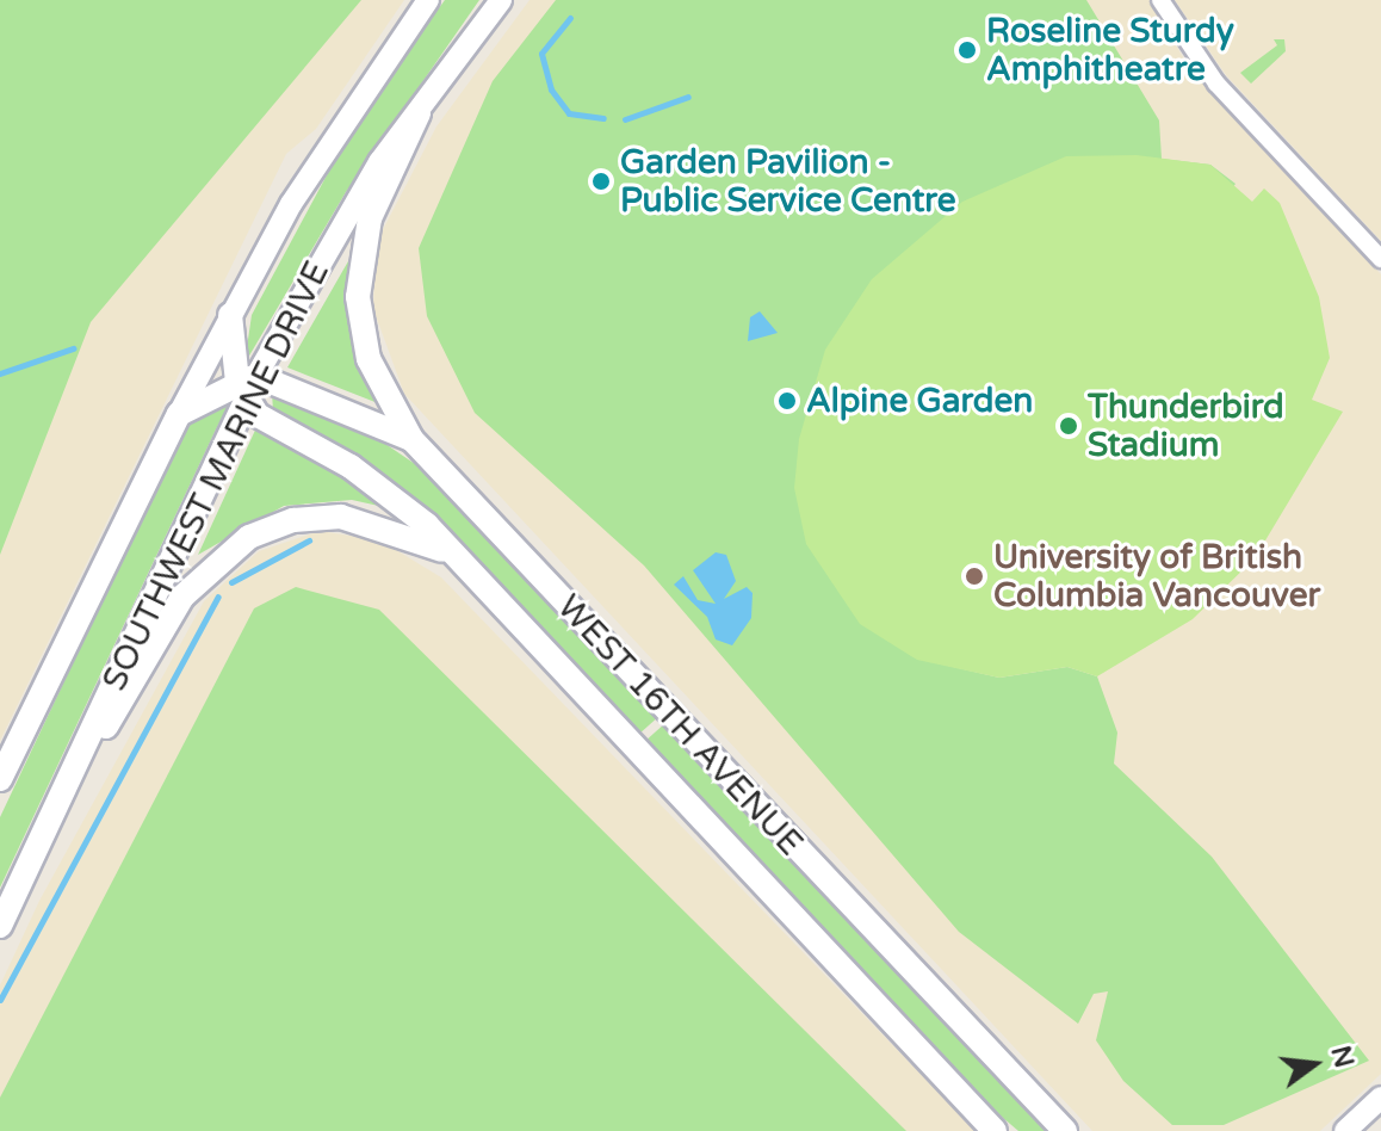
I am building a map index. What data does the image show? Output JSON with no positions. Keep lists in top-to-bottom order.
{
  "streets": {
    "main road": ["SOUTHWEST MARINE DRIVE", "WEST 16TH AVENUE"]
  },
  "crossings": [
    ["SOUTHWEST MARINE DRIVE", "WEST 16TH AVENUE"]
  ],
  "places": [
    "Roseline Sturdy Amphitheatre",
    "Garden Pavilion - Public Service Centre",
    "Alpine Garden",
    "Thunderbird Stadium",
    "University of British Columbia Vancouver"
  ],
  "north": "right"
}
